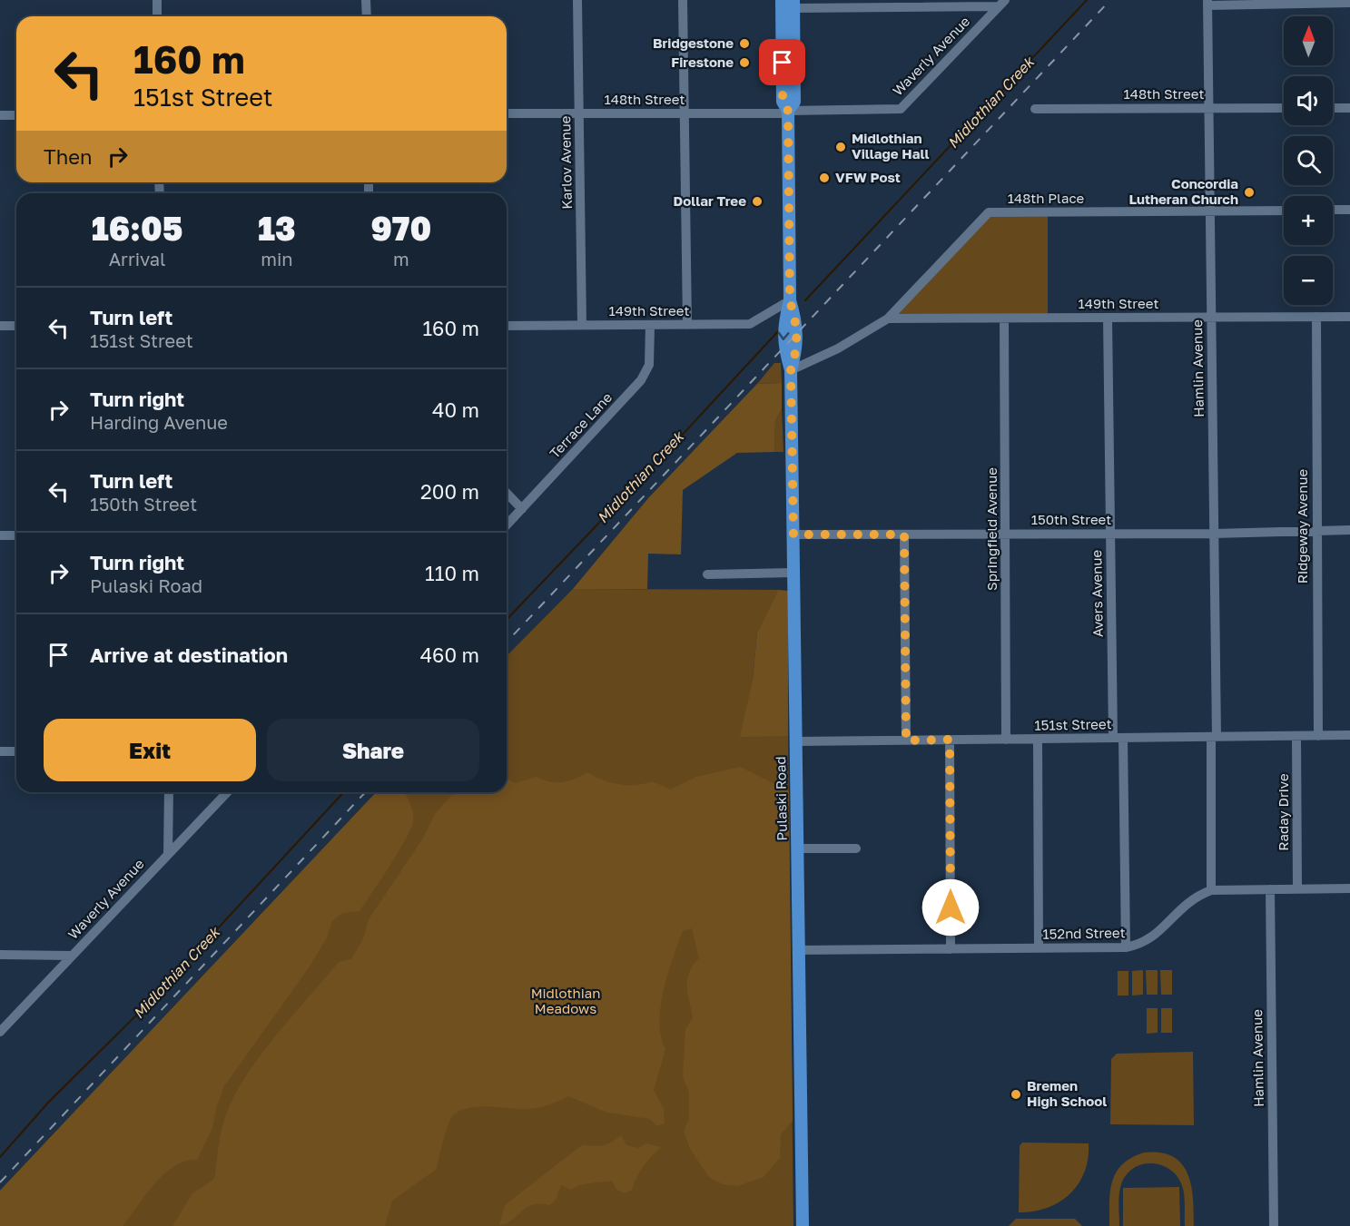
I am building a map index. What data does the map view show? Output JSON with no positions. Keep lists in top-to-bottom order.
{
  "streets": {
    "main road": ["Pulaski Road"],
    "street": [
      "Waverly Avenue",
      "148th Street",
      "Karlov Avenue",
      "148th Place",
      "149th Street",
      "Hamlin Avenue",
      "Terrace Lane",
      "150th Street",
      "Ridgeway Avenue",
      "Springfield Avenue",
      "Avers Avenue",
      "151st Street",
      "Raday Drive",
      "152nd Street"
    ]
  },
  "crossings": [
    ["Waverly Avenue", "148th Street"],
    ["148th Street", "Karlov Avenue"],
    ["148th Street", "Hamlin Avenue"],
    ["148th Street", "Pulaski Road"],
    ["Karlov Avenue", "149th Street"],
    ["148th Place", "149th Street"],
    ["148th Place", "Hamlin Avenue"],
    ["148th Place", "Pulaski Road"],
    ["149th Street", "Hamlin Avenue"],
    ["149th Street", "Terrace Lane"],
    ["149th Street", "Ridgeway Avenue"],
    ["149th Street", "Springfield Avenue"],
    ["149th Street", "Avers Avenue"],
    ["149th Street", "Pulaski Road"],
    ["Hamlin Avenue", "150th Street"],
    ["Hamlin Avenue", "151st Street"],
    ["Hamlin Avenue", "152nd Street"],
    ["150th Street", "Ridgeway Avenue"],
    ["150th Street", "Springfield Avenue"],
    ["150th Street", "Avers Avenue"],
    ["150th Street", "Pulaski Road"],
    ["Ridgeway Avenue", "151st Street"],
    ["Springfield Avenue", "151st Street"],
    ["Avers Avenue", "151st Street"],
    ["Avers Avenue", "152nd Street"],
    ["151st Street", "Pulaski Road"],
    ["151st Street", "Raday Drive"],
    ["Pulaski Road", "152nd Street"],
    ["Raday Drive", "152nd Street"]
  ],
  "water": ["Midlothian Creek"],
  "parks": ["Midlothian Meadows"],
  "places": [
    "Bridgestone",
    "Firestone",
    "Midlothian Village Hall",
    "VFW Post",
    "Concordia Lutheran Church",
    "Dollar Tree",
    "Bremen High School"
  ],
  "north": "top",
  "page": {
    "map_buttons": ["+", "−"],
    "turn": ["160 m", "151st Street"],
    "then": "Then",
    "eta": [
      "16:05",
      "Arrival",
      "13",
      "min",
      "970",
      "m"
    ],
    "list": [
      {
        "name": "Turn left",
        "note": "151st Street",
        "value": "160 m"
      },
      {
        "name": "Turn right",
        "note": "Harding Avenue",
        "value": "40 m"
      },
      {
        "name": "Turn left",
        "note": "150th Street",
        "value": "200 m"
      },
      {
        "name": "Turn right",
        "note": "Pulaski Road",
        "value": "110 m"
      },
      {
        "name": "Arrive at destination",
        "value": "460 m"
      }
    ],
    "buttons": ["Exit", "Share"]
  }
}
